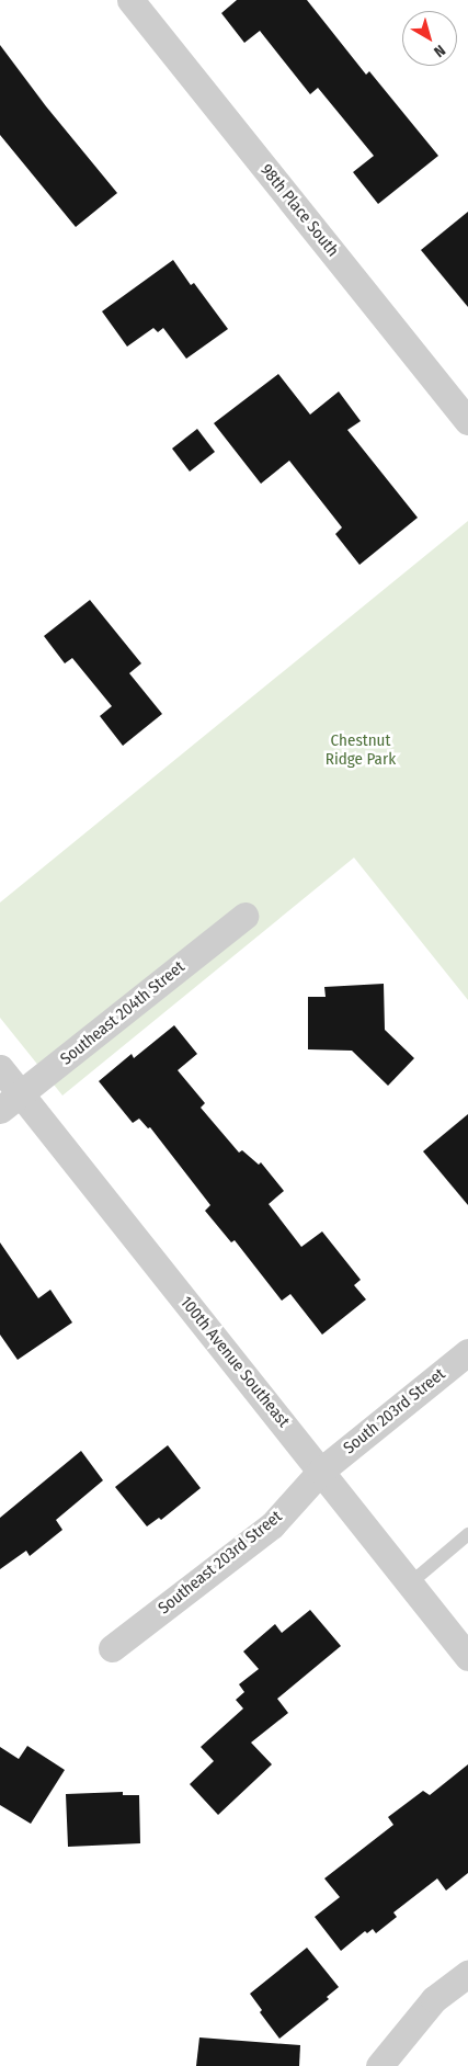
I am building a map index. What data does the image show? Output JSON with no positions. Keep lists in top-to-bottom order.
{
  "streets": {
    "street": [
      "98th Place South",
      "Southeast 204th Street",
      "100th Avenue Southeast",
      "South 203rd Street",
      "Southeast 203rd Street"
    ]
  },
  "crossings": [
    ["Southeast 204th Street", "100th Avenue Southeast"],
    ["100th Avenue Southeast", "South 203rd Street"],
    ["100th Avenue Southeast", "Southeast 203rd Street"],
    ["South 203rd Street", "Southeast 203rd Street"]
  ],
  "parks": ["Chestnut Ridge Park"],
  "north": "bottom right"
}
